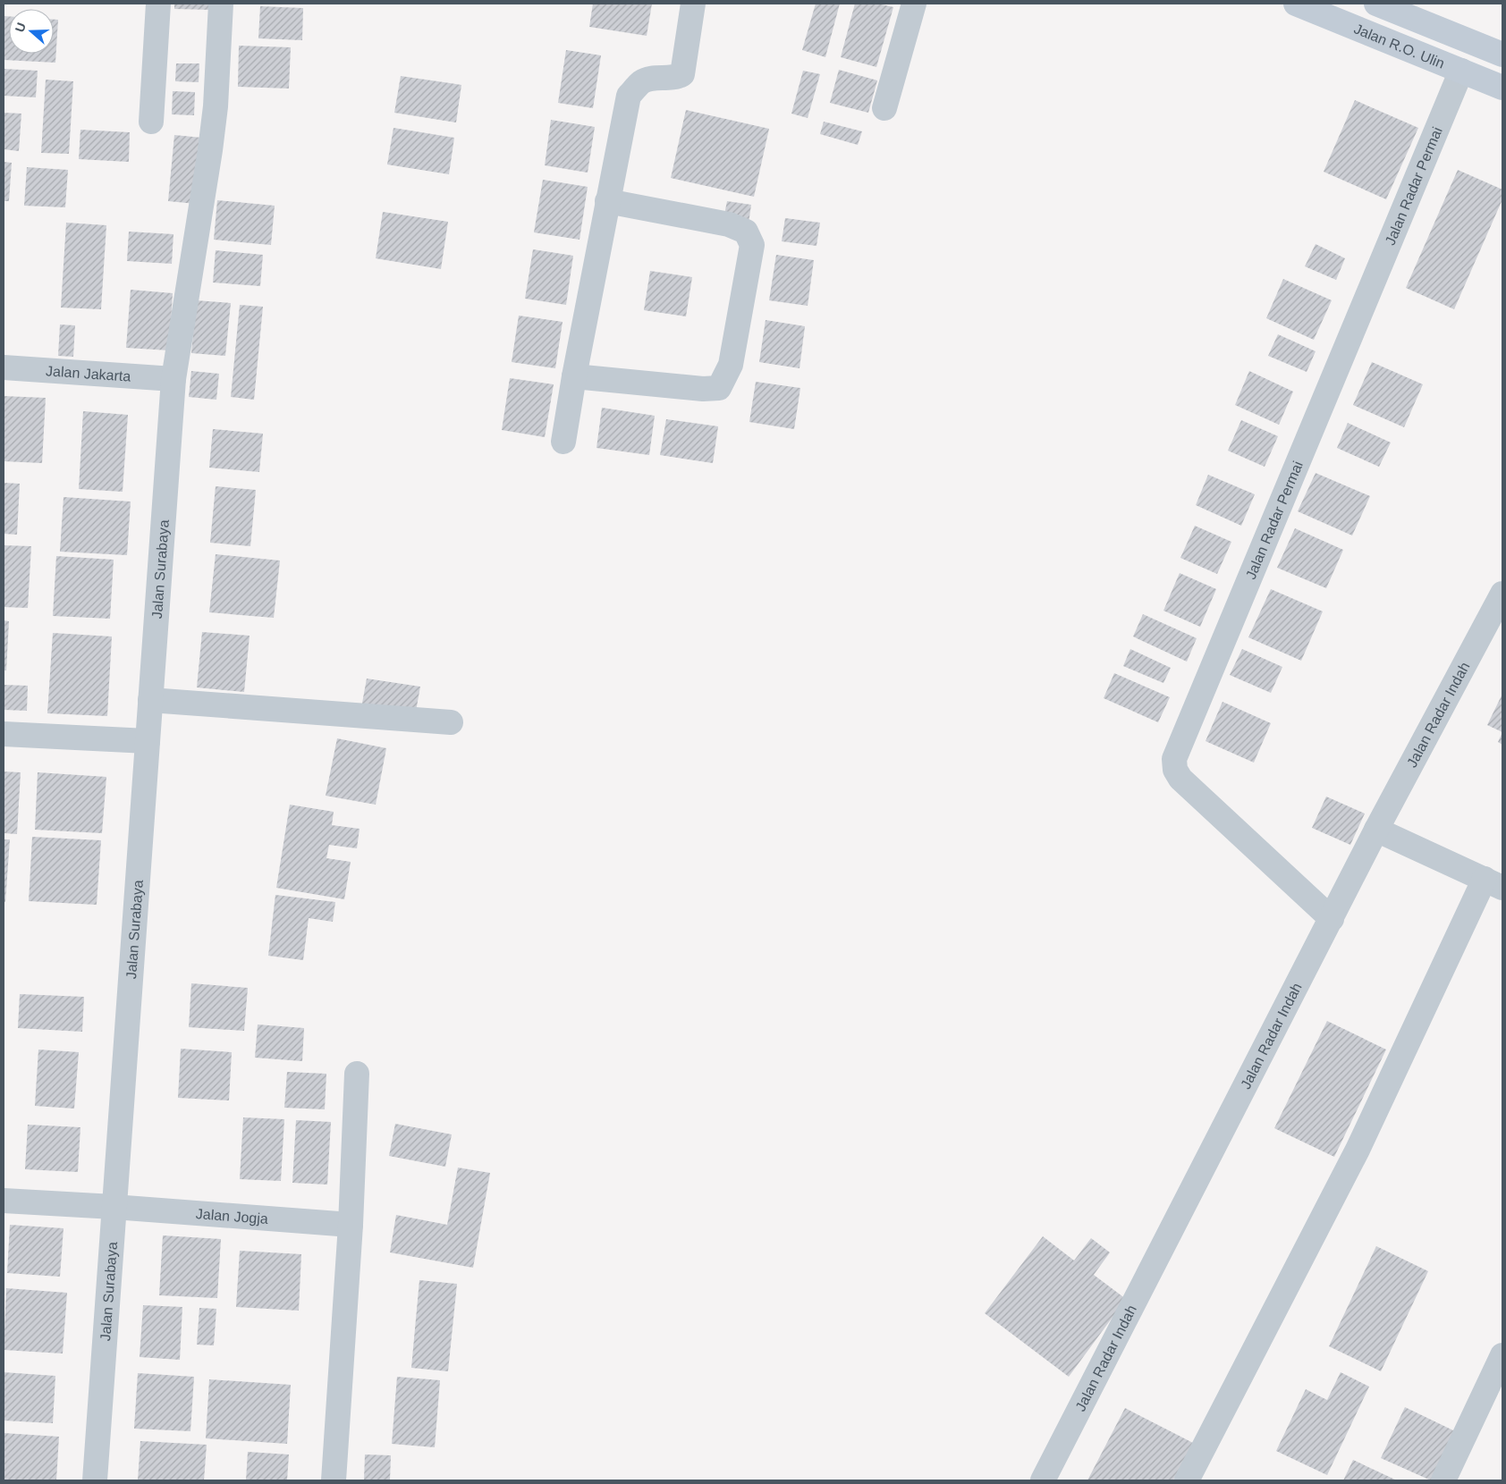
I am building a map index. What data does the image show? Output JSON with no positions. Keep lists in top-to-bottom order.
{
  "streets": {
    "main road": ["Jalan R.O. Ulin"],
    "street": [
      "Jalan Radar Permai",
      "Jalan Jakarta",
      "Jalan Surabaya",
      "Jalan Radar Indah",
      "Jalan Jogja"
    ]
  },
  "crossings": [
    ["Jalan R.O. Ulin", "Jalan Radar Permai"],
    ["Jalan Radar Permai", "Jalan Radar Indah"],
    ["Jalan Jakarta", "Jalan Surabaya"],
    ["Jalan Surabaya", "Jalan Jogja"]
  ],
  "north": "left"
}
